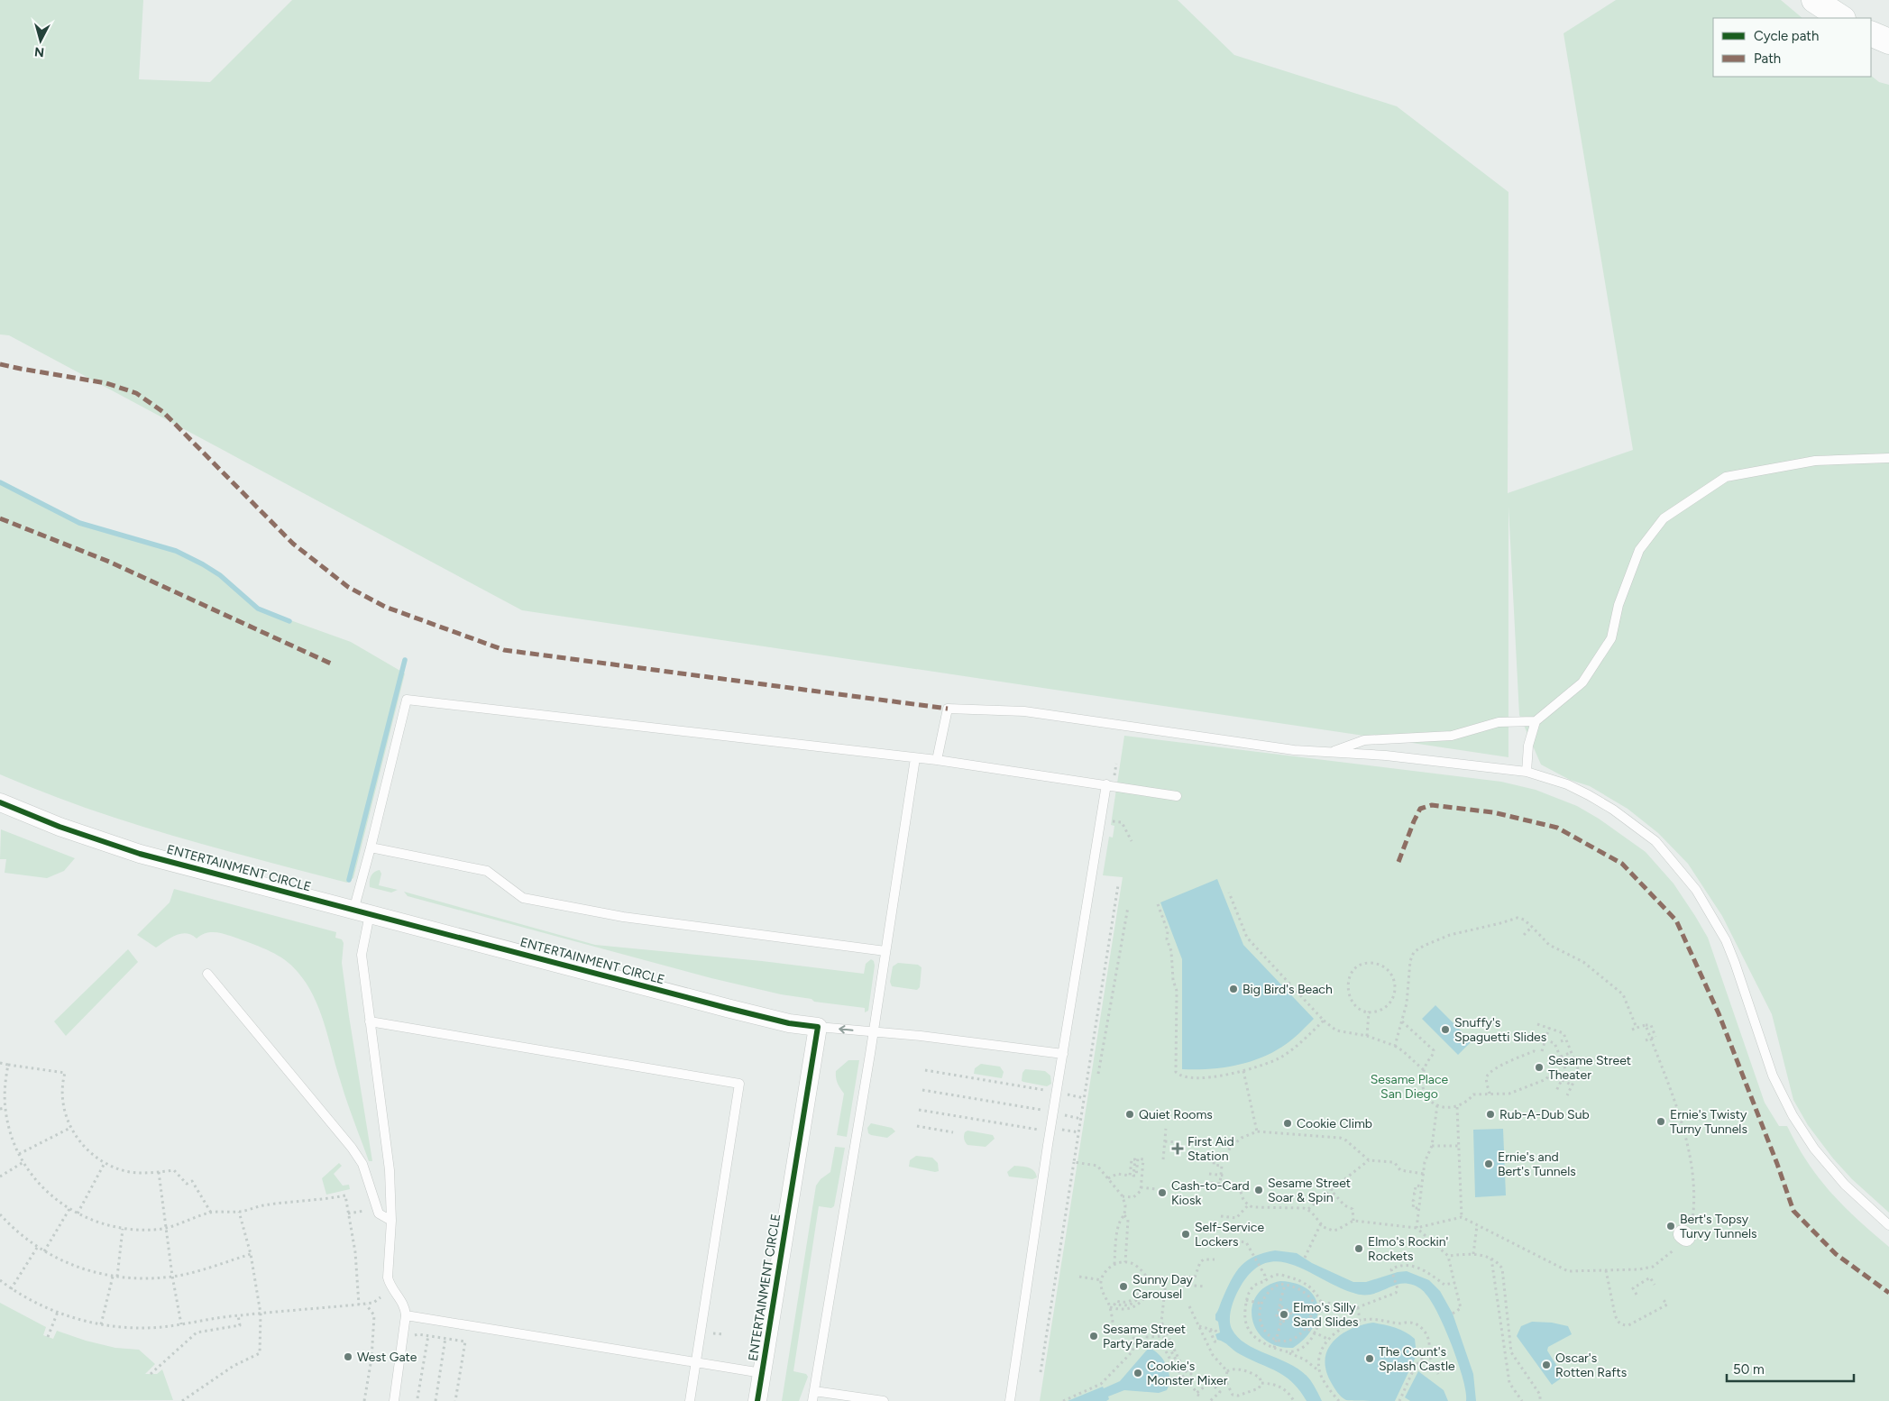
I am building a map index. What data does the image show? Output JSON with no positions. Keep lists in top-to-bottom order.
{
  "streets": {
    "street": ["ENTERTAINMENT CIRCLE"]
  },
  "parks": ["Sesame Place San Diego"],
  "places": {
    "other": [
      "Big Bird's Beach",
      "Snuffy's Spaguetti Slides",
      "Sesame Street Theater",
      "Quiet Rooms",
      "Rub-A-Dub Sub",
      "Ernie's Twisty Turny Tunnels",
      "Cookie Climb",
      "Ernie's and Bert's Tunnels",
      "Sesame Street Soar & Spin",
      "Cash-to-Card Kiosk",
      "Bert's Topsy Turvy Tunnels",
      "Self-Service Lockers",
      "Elmo's Rockin' Rockets",
      "Sunny Day Carousel",
      "Elmo's Silly Sand Slides",
      "Sesame Street Party Parade",
      "West Gate",
      "The Count's Splash Castle",
      "Oscar's Rotten Rafts",
      "Cookie's Monster Mixer"
    ],
    "health": ["First Aid Station"]
  },
  "legend": ["Cycle path", "Path"],
  "scale_bar": "50 m",
  "north": "bottom"
}
